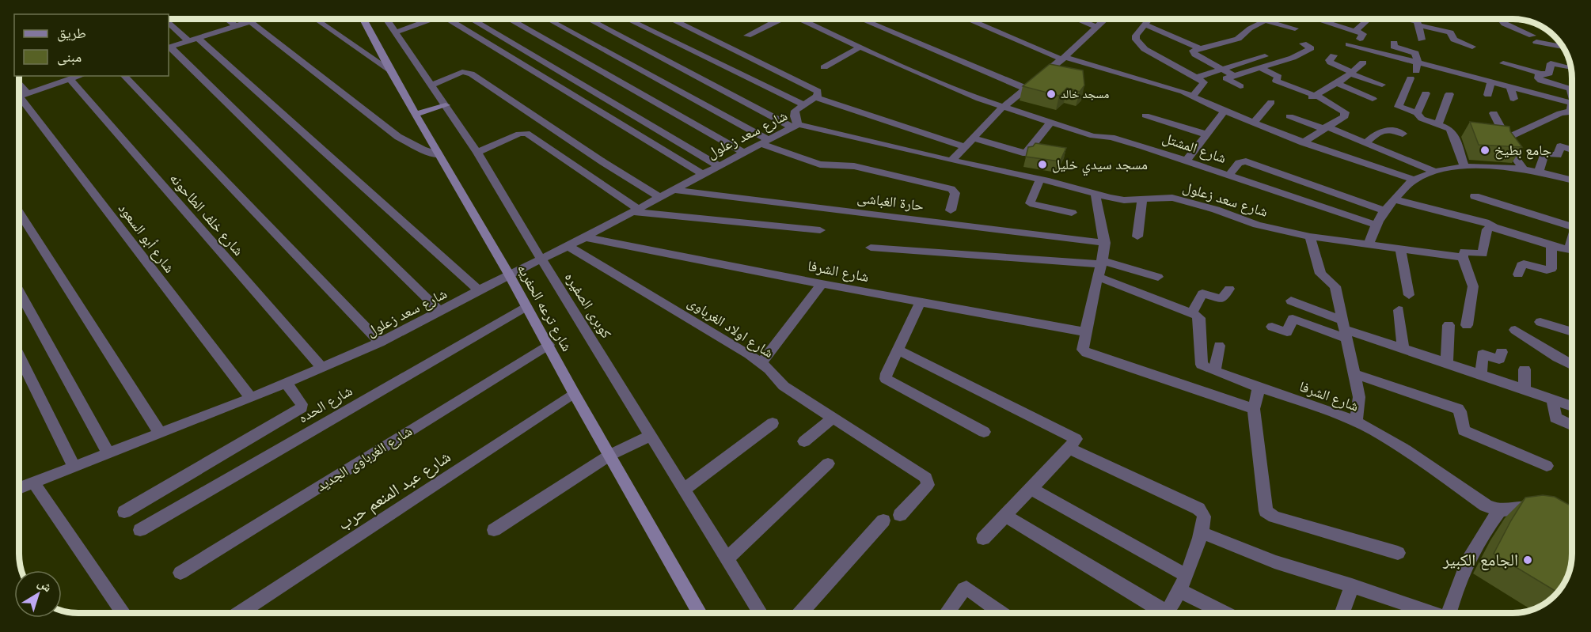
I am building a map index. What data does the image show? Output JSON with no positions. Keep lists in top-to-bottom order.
{
  "streets": {
    "street": [
      "شارع سعد زعلول",
      "شارع المشتل",
      "حارة الغباشى",
      "شارع خلف الطاحونه",
      "شارع أبو السعود",
      "شارع الشرفا",
      "كوبرى الصفيره",
      "شارع ترعه الحفريه",
      "شارع اولاد الغرباوى",
      "شارع الحده",
      "شارع الغرباوى الجديد",
      "شارع عبد المنعم حرب"
    ]
  },
  "crossings": [
    ["شارع سعد زعلول", "حارة الغباشى"],
    ["شارع سعد زعلول", "شارع خلف الطاحونه"],
    ["شارع سعد زعلول", "شارع أبو السعود"],
    ["شارع سعد زعلول", "شارع الشرفا"],
    ["شارع سعد زعلول", "كوبرى الصفيره"],
    ["شارع سعد زعلول", "شارع ترعه الحفريه"],
    ["شارع سعد زعلول", "شارع اولاد الغرباوى"],
    ["شارع ترعه الحفريه", "شارع الحده"],
    ["شارع ترعه الحفريه", "شارع الغرباوى الجديد"],
    ["شارع ترعه الحفريه", "شارع عبد المنعم حرب"]
  ],
  "places": [
    "مسجد خالد",
    "جامع بطيخ",
    "مسجد سيدي خليل",
    "الجامع الكبير"
  ],
  "legend": ["طريق", "مبنى"],
  "north": "top right"
}
